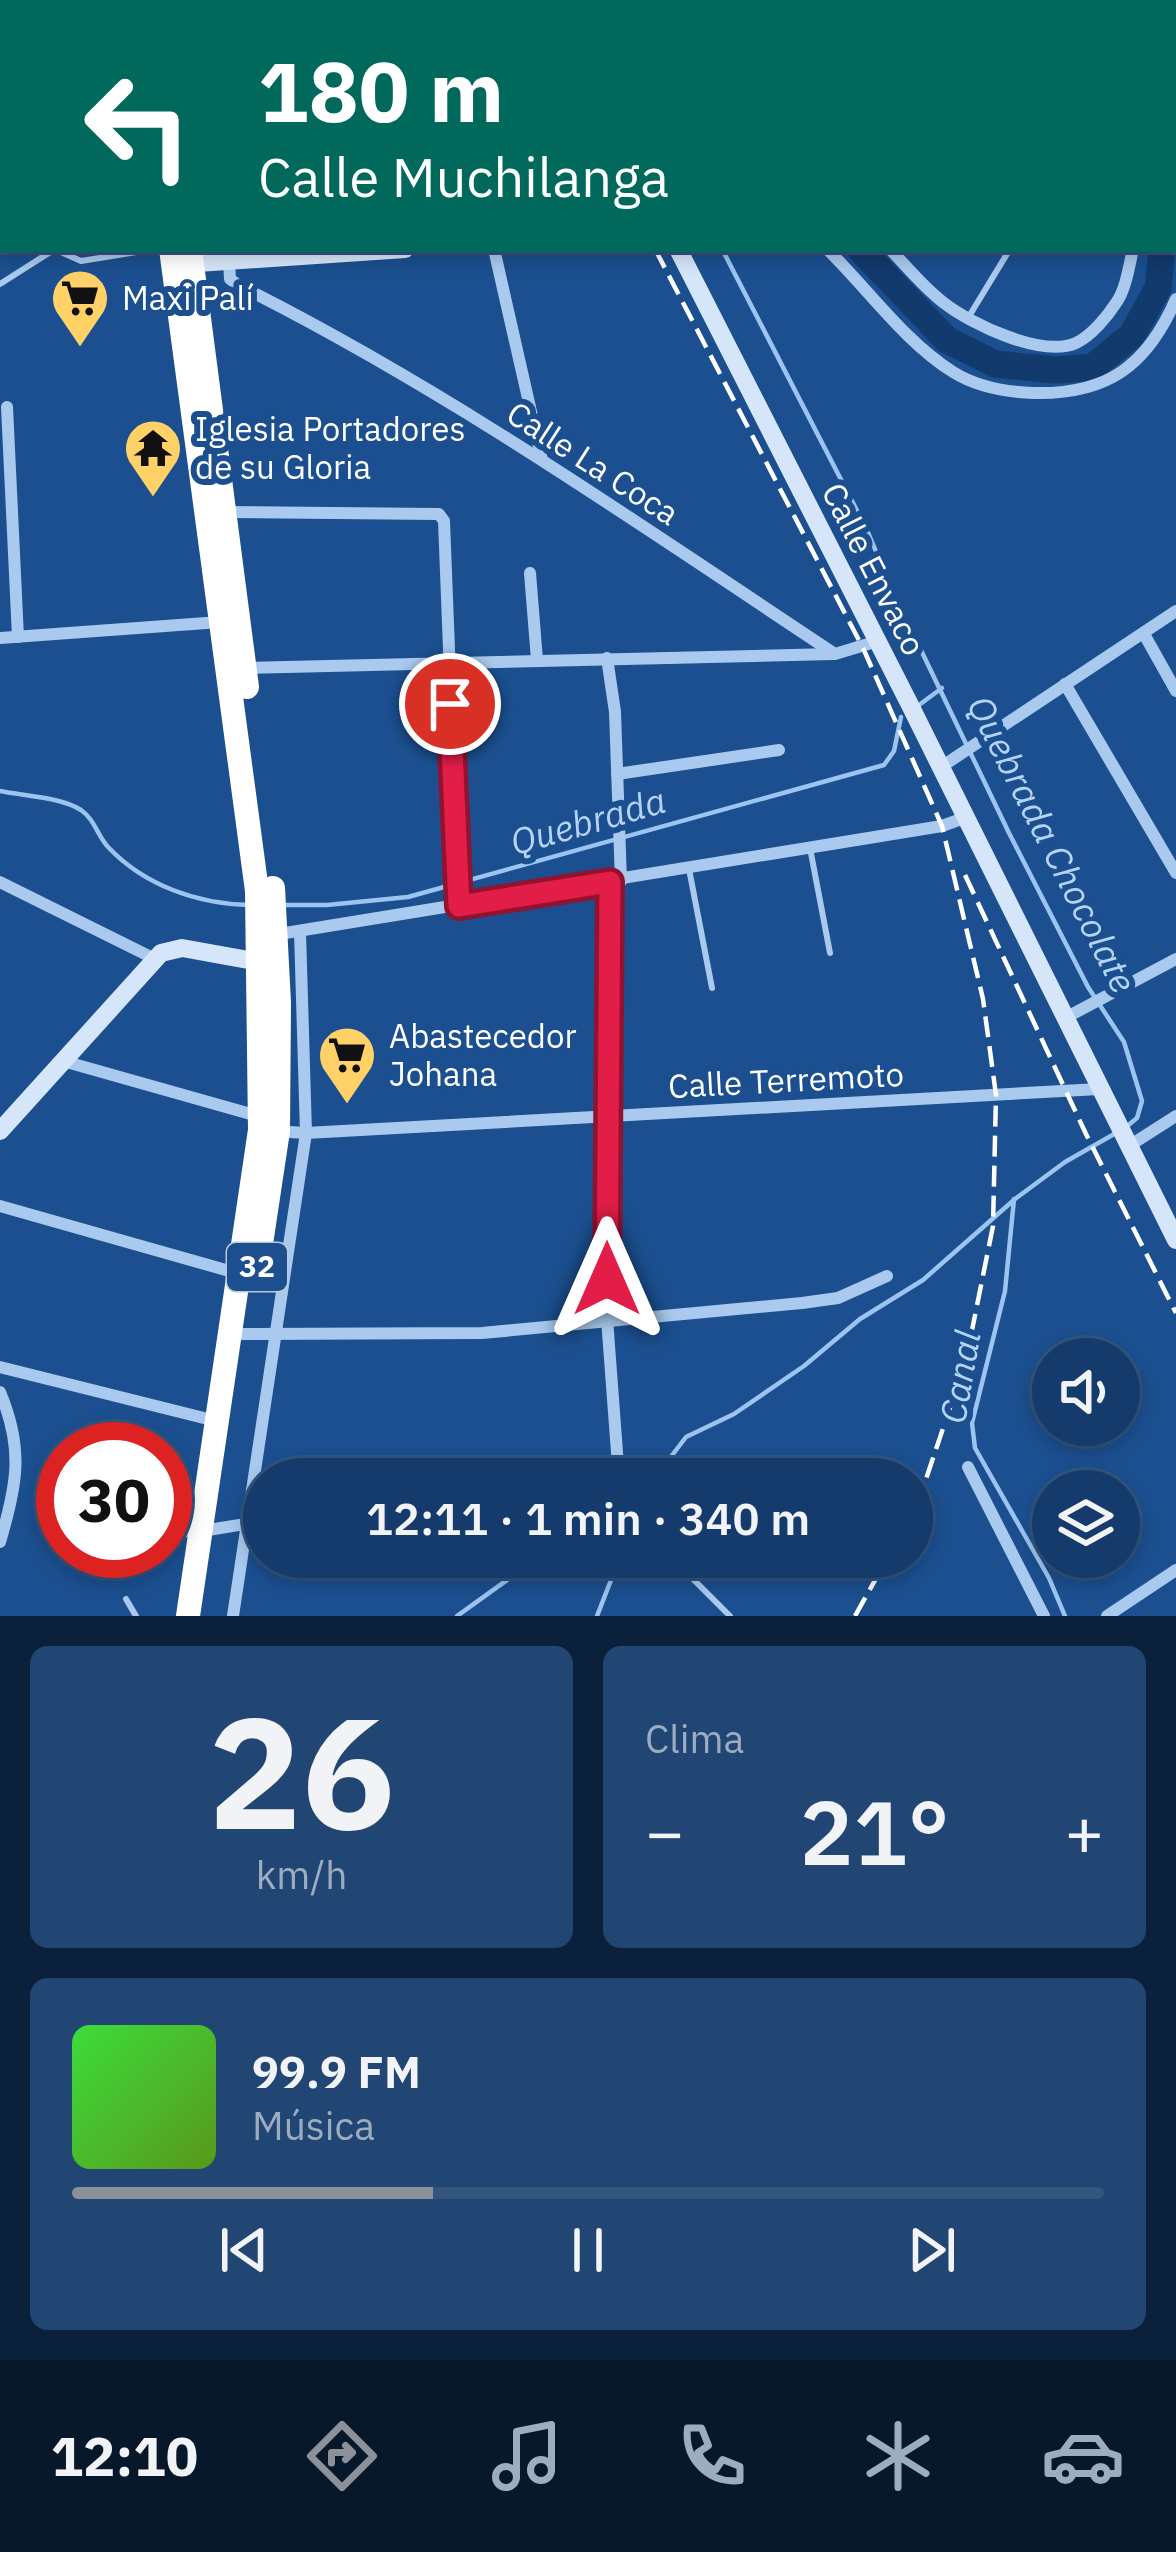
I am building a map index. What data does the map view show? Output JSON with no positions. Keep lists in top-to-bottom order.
{
  "streets": {
    "highway": ["32"],
    "street": ["Calle La Coca", "Calle Envaco", "Calle Terremoto"]
  },
  "crossings": [
    ["Calle Envaco", "Calle Terremoto"],
    ["Calle Terremoto", "32"]
  ],
  "water": ["Quebrada", "Quebrada Chocolate", "Canal"],
  "places": {
    "supermarket": ["Maxi Palí", "Abastecedor Johana"],
    "temple": ["Iglesia Portadores de su Gloria"]
  },
  "page": {
    "turn": ["180 m", "Calle Muchilanga"],
    "limit": "30",
    "trip": "12:11 · 1 min · 340 m",
    "tile": [
      ["26", "km/h"],
      "Clima"
    ],
    "heat": ["−", "21°", "+"],
    "song": ["99.9 FM", "Música"],
    "tabs": "12:10"
  }
}
